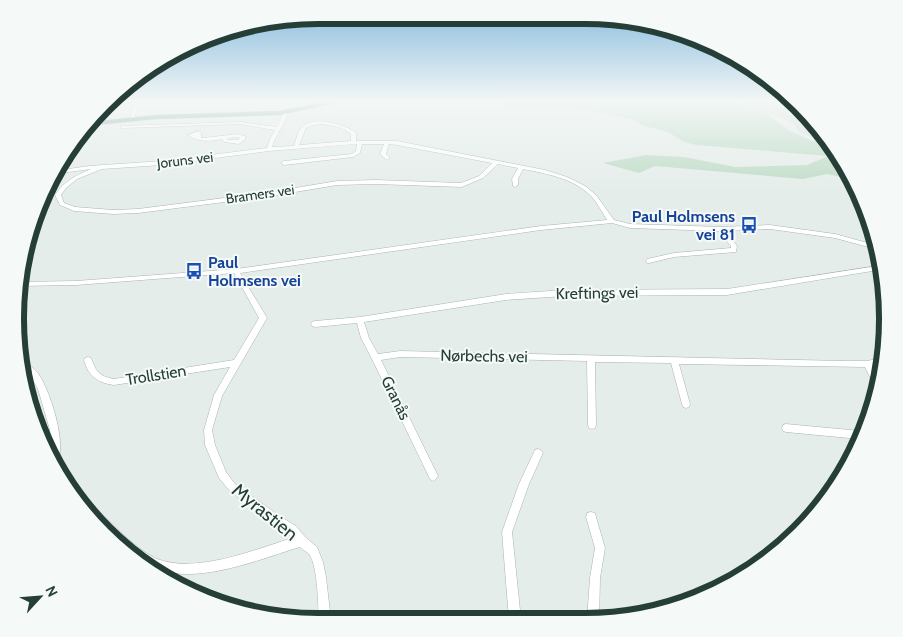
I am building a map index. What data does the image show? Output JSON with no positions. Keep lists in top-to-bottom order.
{
  "streets": {
    "street": [
      "Joruns vei",
      "Bramers vei",
      "Kreftings vei",
      "Nørbechs vei",
      "Trollstien",
      "Granås",
      "Myrastien"
    ]
  },
  "crossings": [
    ["Joruns vei", "Bramers vei"],
    ["Kreftings vei", "Granås"],
    ["Nørbechs vei", "Granås"],
    ["Trollstien", "Myrastien"]
  ],
  "places": {
    "bus stop": ["Paul Holmsens vei 81", "Paul Holmsens vei"]
  },
  "north": "top right"
}
